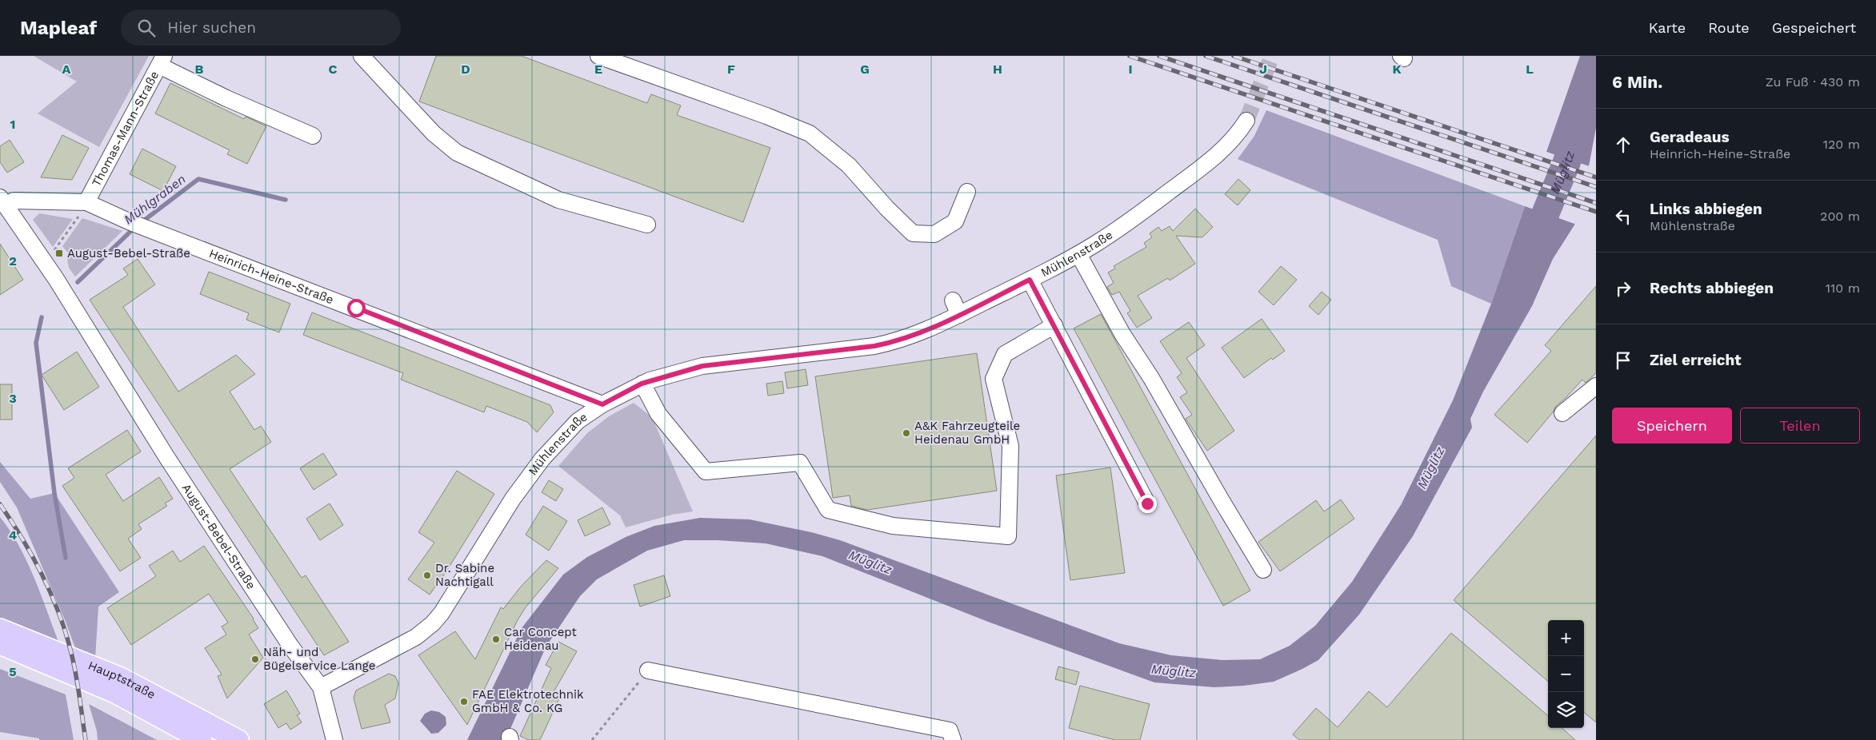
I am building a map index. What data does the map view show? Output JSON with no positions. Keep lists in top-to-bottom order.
{
  "streets": {
    "main road": ["Hauptstraße"],
    "street": [
      "Thomas-Mann-Straße",
      "Mühlenstraße",
      "Heinrich-Heine-Straße",
      "August-Bebel-Straße"
    ]
  },
  "crossings": [
    ["Thomas-Mann-Straße", "Heinrich-Heine-Straße"],
    ["Mühlenstraße", "Heinrich-Heine-Straße"],
    ["Mühlenstraße", "August-Bebel-Straße"],
    ["Heinrich-Heine-Straße", "August-Bebel-Straße"]
  ],
  "water": ["Müglitz", "Mühlgraben"],
  "places": {
    "transit": ["August-Bebel-Straße"],
    "other": [
      "A&K Fahrzeugteile Heidenau GmbH",
      "Dr. Sabine Nachtigall",
      "Car Concept Heidenau",
      "Näh- und Bügelservice Lange",
      "FAE Elektrotechnik GmbH & Co. KG"
    ]
  },
  "page": {
    "header": "Mapleaf",
    "search": "Hier suchen",
    "nav": ["Karte", "Route", "Gespeichert"],
    "heading": ["6 Min.", "Zu Fuß · 430 m"],
    "list": [
      ["Geradeaus", "Heinrich-Heine-Straße", "120 m"],
      ["Links abbiegen", "Mühlenstraße", "200 m"],
      ["Rechts abbiegen", "110 m"],
      "Ziel erreicht"
    ],
    "buttons": ["Speichern", "Teilen"],
    "map_buttons": ["+", "−"]
  },
  "grid": {
    "columns": [
      "A",
      "B",
      "C",
      "D",
      "E",
      "F",
      "G",
      "H",
      "I",
      "J",
      "K",
      "L"
    ],
    "rows": [
      "1",
      "2",
      "3",
      "4",
      "5"
    ]
  }
}
